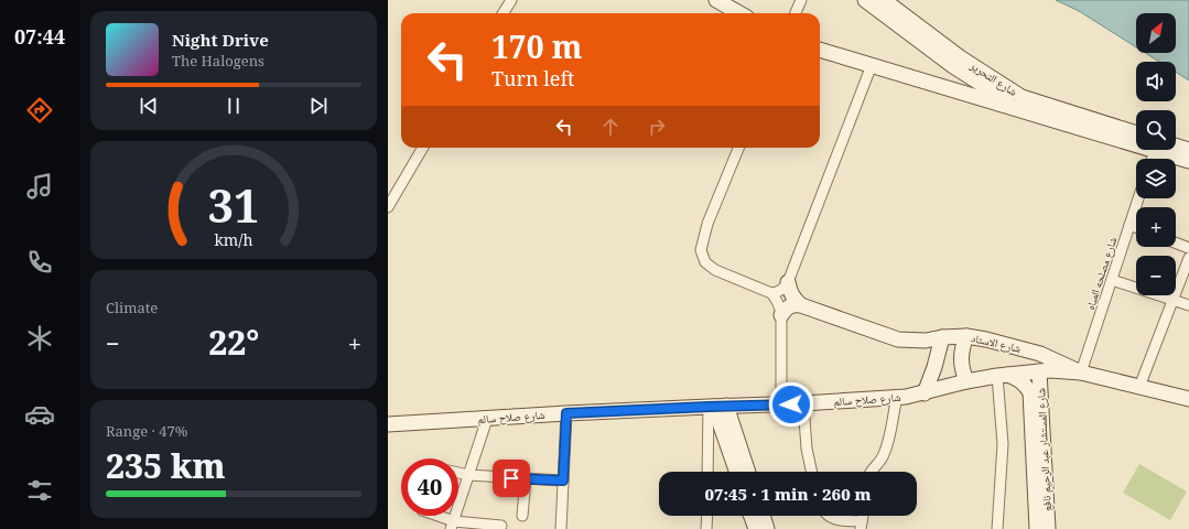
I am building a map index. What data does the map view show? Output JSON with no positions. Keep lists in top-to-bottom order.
{
  "streets": {
    "street": [
      "شارع التحرير",
      "شارع مصلحه المياه",
      "شارع الاستاد",
      "شارع صلاح سالم",
      "شارع المستشار عبد الرحيم نافع"
    ]
  },
  "crossings": [
    ["شارع مصلحه المياه", "شارع الاستاد"],
    ["شارع مصلحه المياه", "شارع صلاح سالم"],
    ["شارع الاستاد", "شارع صلاح سالم"],
    ["شارع صلاح سالم", "شارع المستشار عبد الرحيم نافع"]
  ],
  "north": "top right",
  "page": {
    "tabs": "07:44",
    "map_buttons": ["+", "−"],
    "turn": ["170 m", "Turn left"],
    "song": ["Night Drive", "The Halogens"],
    "tile": [
      "Climate",
      ["Range · 47%", "235 km"]
    ],
    "heat": ["−", "22°", "+"],
    "limit": "40",
    "trip": "07:45 · 1 min · 260 m",
    "gauge": ["31", "km/h"]
  }
}
